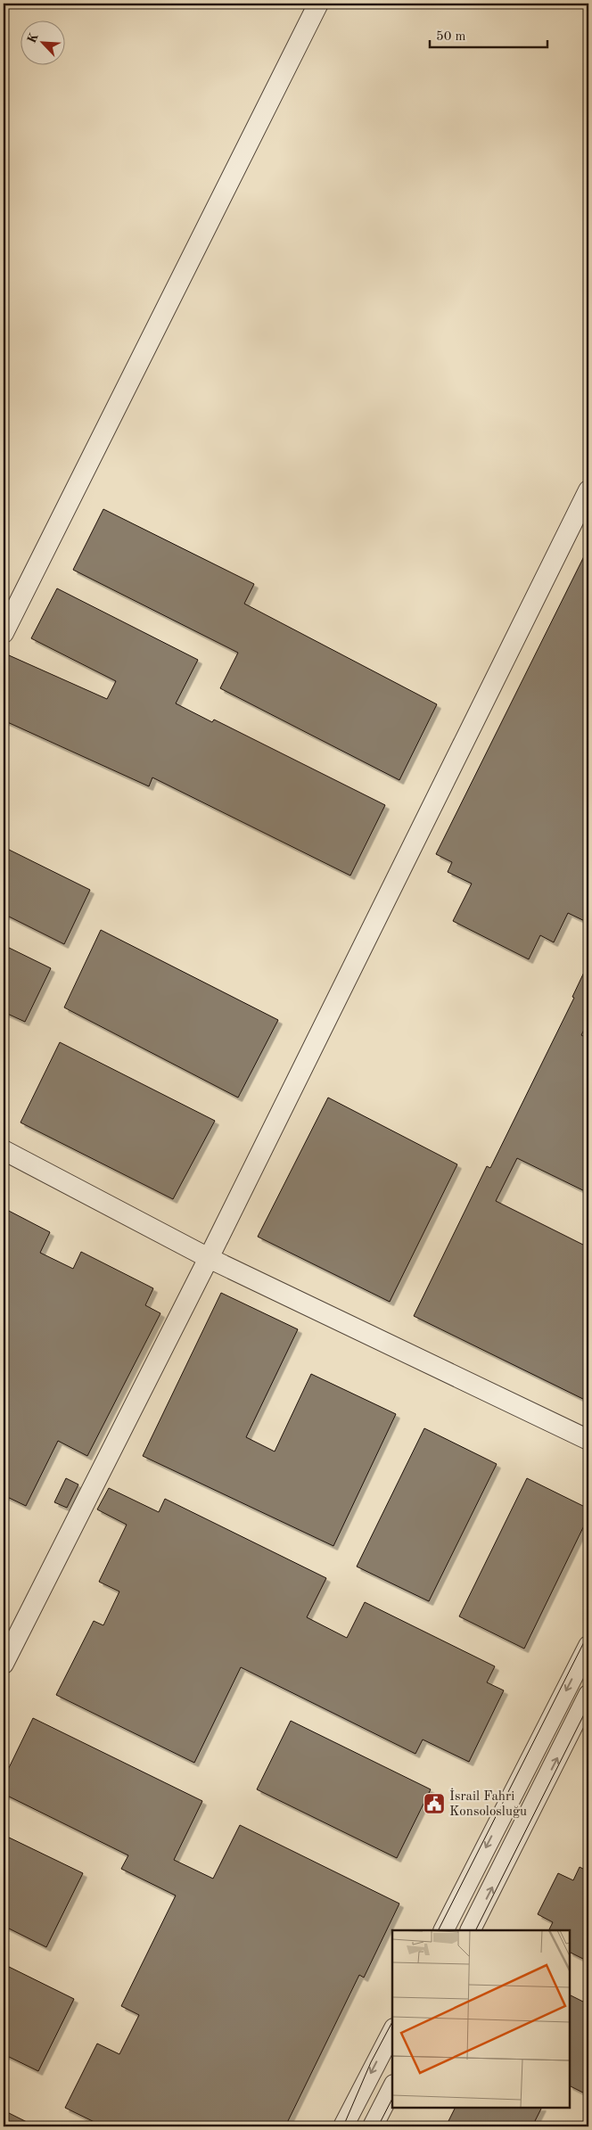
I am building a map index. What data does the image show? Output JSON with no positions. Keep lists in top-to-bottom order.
{
  "places": {
    "public building": ["İsrail Fahri Konsolosluğu"]
  },
  "scale_bar": "50 m",
  "north": "top left"
}
